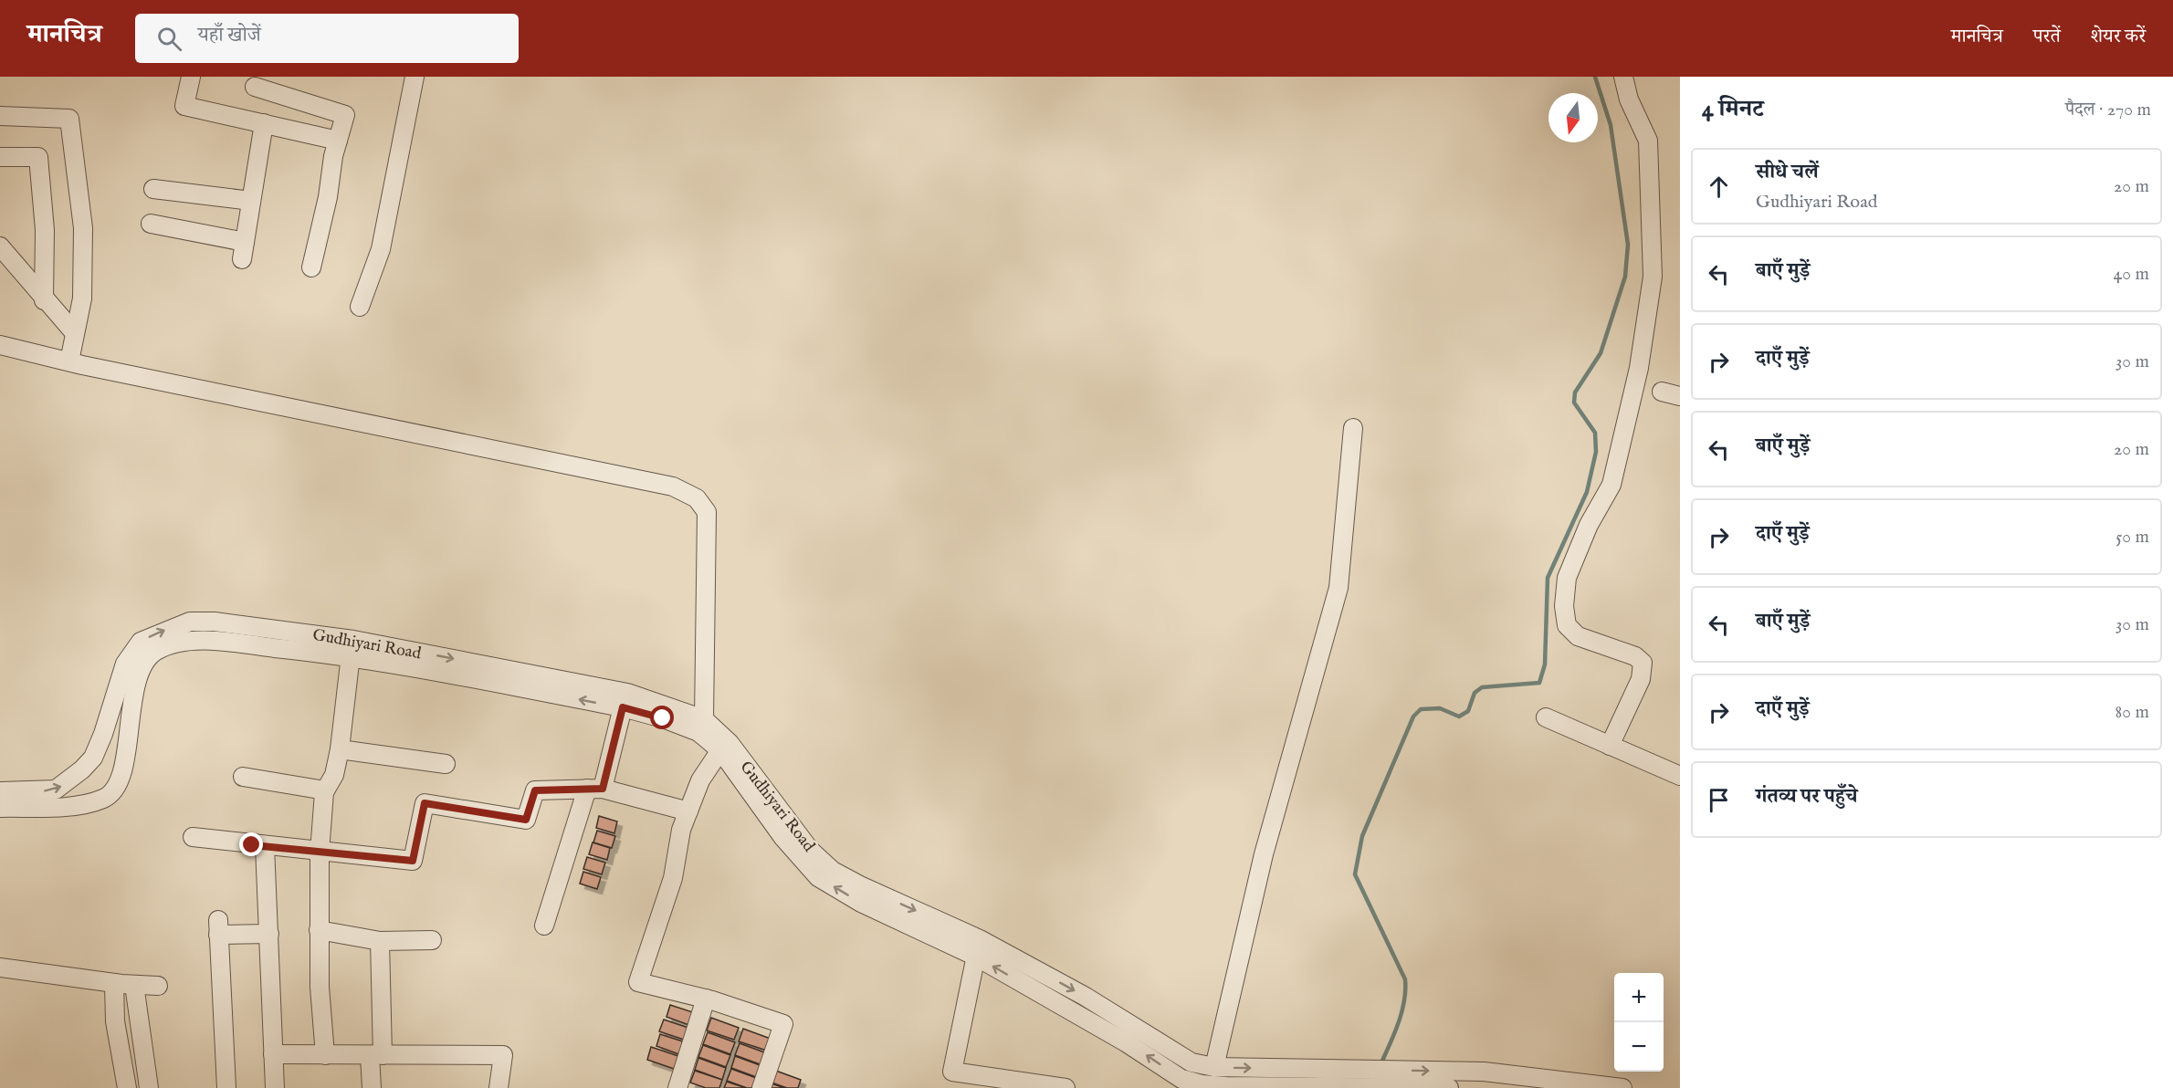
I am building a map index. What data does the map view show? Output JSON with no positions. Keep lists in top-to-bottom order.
{
  "streets": {
    "street": ["Gudhiyari Road"]
  },
  "north": "bottom",
  "page": {
    "header": "मानचित्र",
    "search": "यहाँ खोजें",
    "nav": ["मानचित्र", "परतें", "शेयर करें"],
    "heading": ["4 मिनट", "पैदल · 270 m"],
    "list": [
      ["सीधे चलें", "Gudhiyari Road", "20 m"],
      ["बाएँ मुड़ें", "40 m"],
      ["दाएँ मुड़ें", "30 m"],
      ["बाएँ मुड़ें", "20 m"],
      ["दाएँ मुड़ें", "50 m"],
      ["बाएँ मुड़ें", "30 m"],
      ["दाएँ मुड़ें", "80 m"],
      "गंतव्य पर पहुँचे"
    ],
    "map_buttons": ["+", "−"]
  }
}
